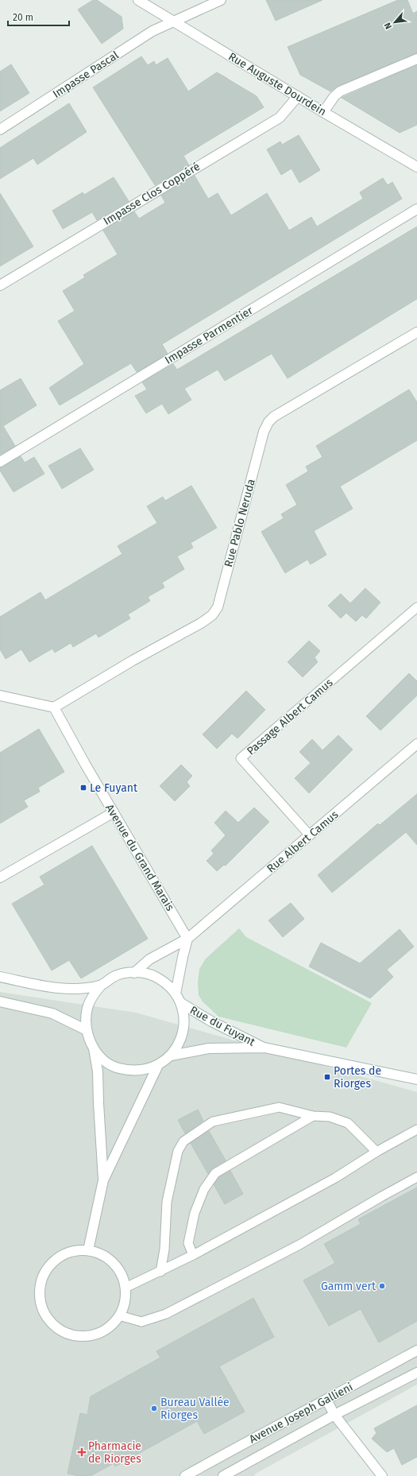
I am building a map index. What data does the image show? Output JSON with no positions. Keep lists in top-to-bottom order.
{
  "streets": {
    "street": [
      "Impasse Pascal",
      "Rue Auguste Dourdein",
      "Impasse Clos Coppéré",
      "Impasse Parmentier",
      "Rue Pablo Neruda",
      "Rue Albert Camus",
      "Avenue du Grand Marais",
      "Rue du Fuyant",
      "Avenue Joseph Gallieni"
    ],
    "lane": ["Passage Albert Camus"]
  },
  "crossings": [
    ["Impasse Pascal", "Rue Auguste Dourdein"],
    ["Rue Auguste Dourdein", "Impasse Clos Coppéré"],
    ["Rue Pablo Neruda", "Avenue du Grand Marais"],
    ["Passage Albert Camus", "Rue Albert Camus"],
    ["Rue Albert Camus", "Avenue du Grand Marais"],
    ["Rue Albert Camus", "Rue du Fuyant"]
  ],
  "places": {
    "transit": ["Le Fuyant", "Portes de Riorges"],
    "other": ["Gamm vert", "Bureau Vallée Riorges"],
    "health": ["Pharmacie de Riorges"]
  },
  "scale_bar": "20 m",
  "north": "bottom left"
}
